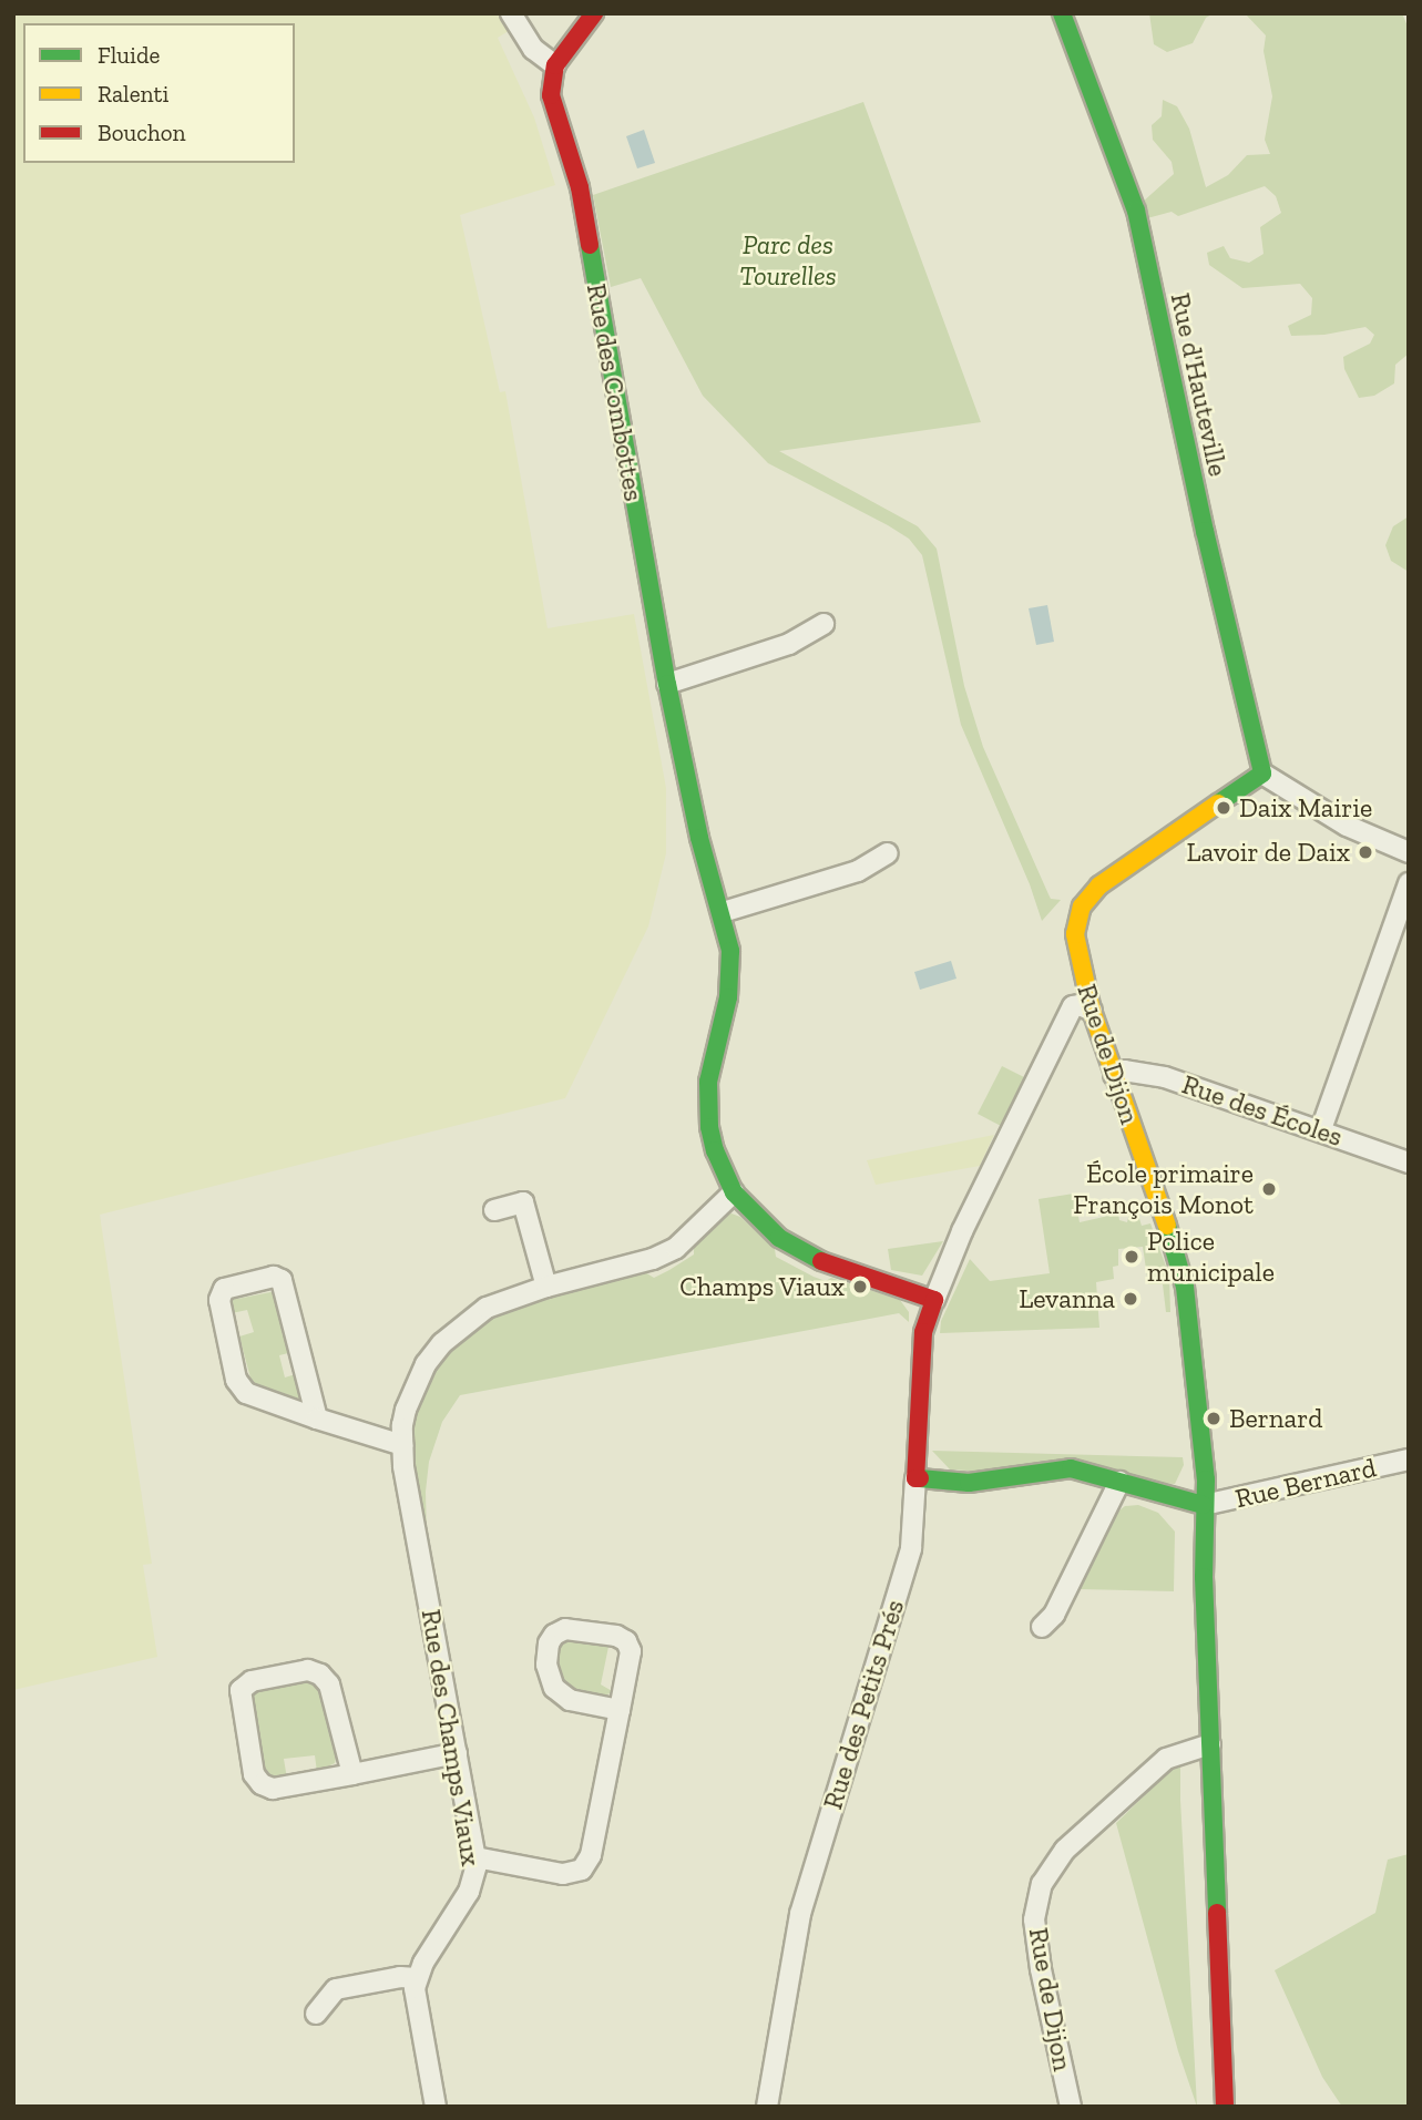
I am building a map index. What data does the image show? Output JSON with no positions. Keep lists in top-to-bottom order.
{
  "streets": {
    "street": [
      "Rue d'Hauteville",
      "Rue des Combottes",
      "Rue de Dijon",
      "Rue des Écoles",
      "Rue Bernard",
      "Rue des Petits Prés",
      "Rue des Champs Viaux"
    ]
  },
  "crossings": [
    ["Rue d'Hauteville", "Rue de Dijon"],
    ["Rue des Combottes", "Rue des Petits Prés"],
    ["Rue des Combottes", "Rue des Champs Viaux"],
    ["Rue de Dijon", "Rue des Écoles"],
    ["Rue de Dijon", "Rue Bernard"]
  ],
  "parks": ["Parc des Tourelles"],
  "places": [
    "Daix Mairie",
    "Lavoir de Daix",
    "École primaire François Monot",
    "Police municipale",
    "Champs Viaux",
    "Levanna",
    "Bernard"
  ],
  "legend": ["Fluide", "Ralenti", "Bouchon"]
}
